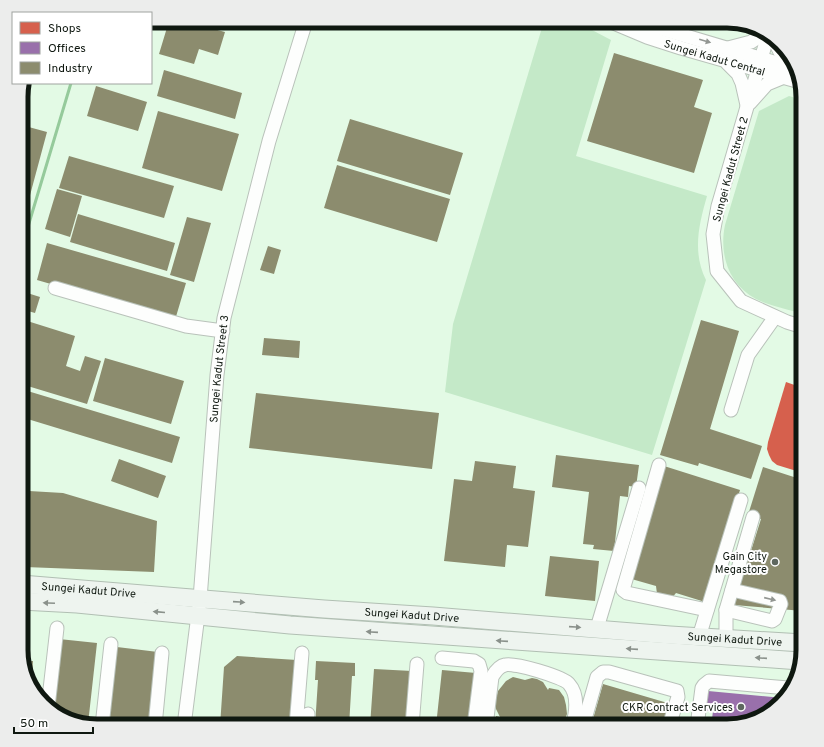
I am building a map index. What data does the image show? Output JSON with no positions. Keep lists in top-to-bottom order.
{
  "streets": {
    "main road": ["Sungei Kadut Drive"],
    "street": ["Sungei Kadut Central", "Sungei Kadut Street 2", "Sungei Kadut Street 3"]
  },
  "crossings": [
    ["Sungei Kadut Central", "Sungei Kadut Street 2"],
    ["Sungei Kadut Street 3", "Sungei Kadut Drive"]
  ],
  "places": ["Gain City Megastore", "CKR Contract Services"],
  "legend": ["Shops", "Offices", "Industry"],
  "scale_bar": "50 m"
}
